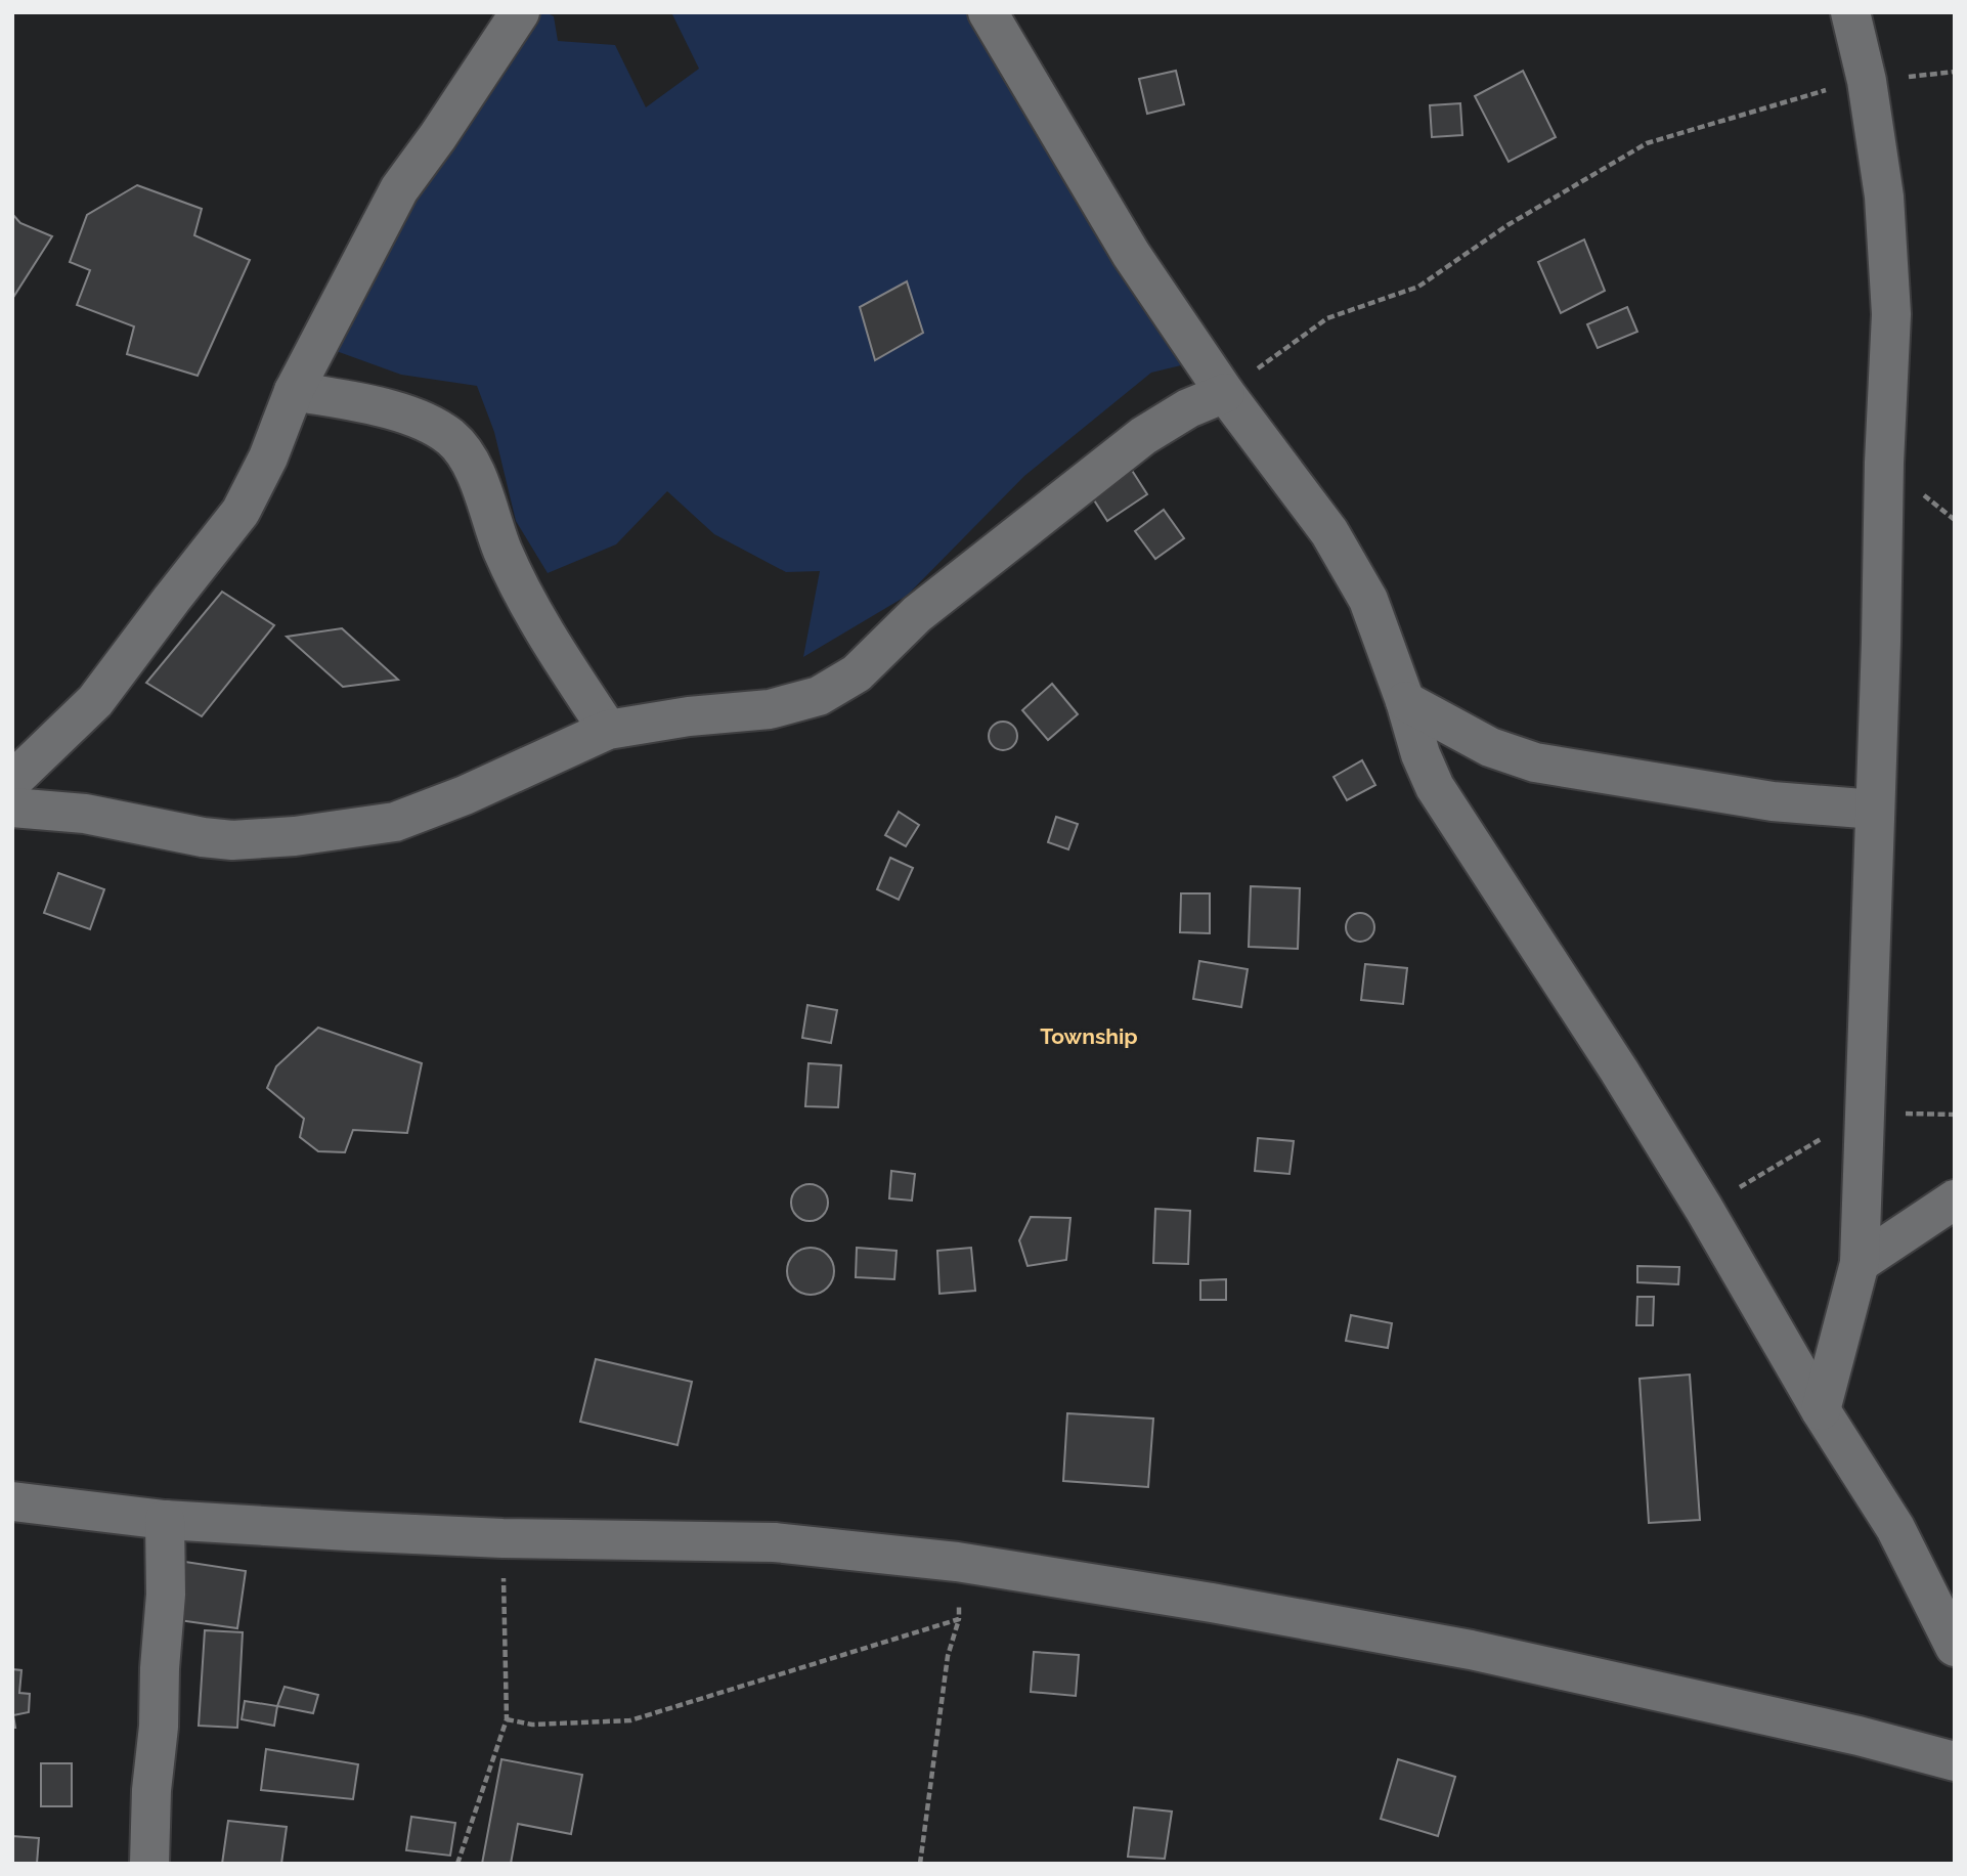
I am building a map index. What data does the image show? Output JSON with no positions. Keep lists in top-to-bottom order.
{
  "districts": ["Township"]
}
